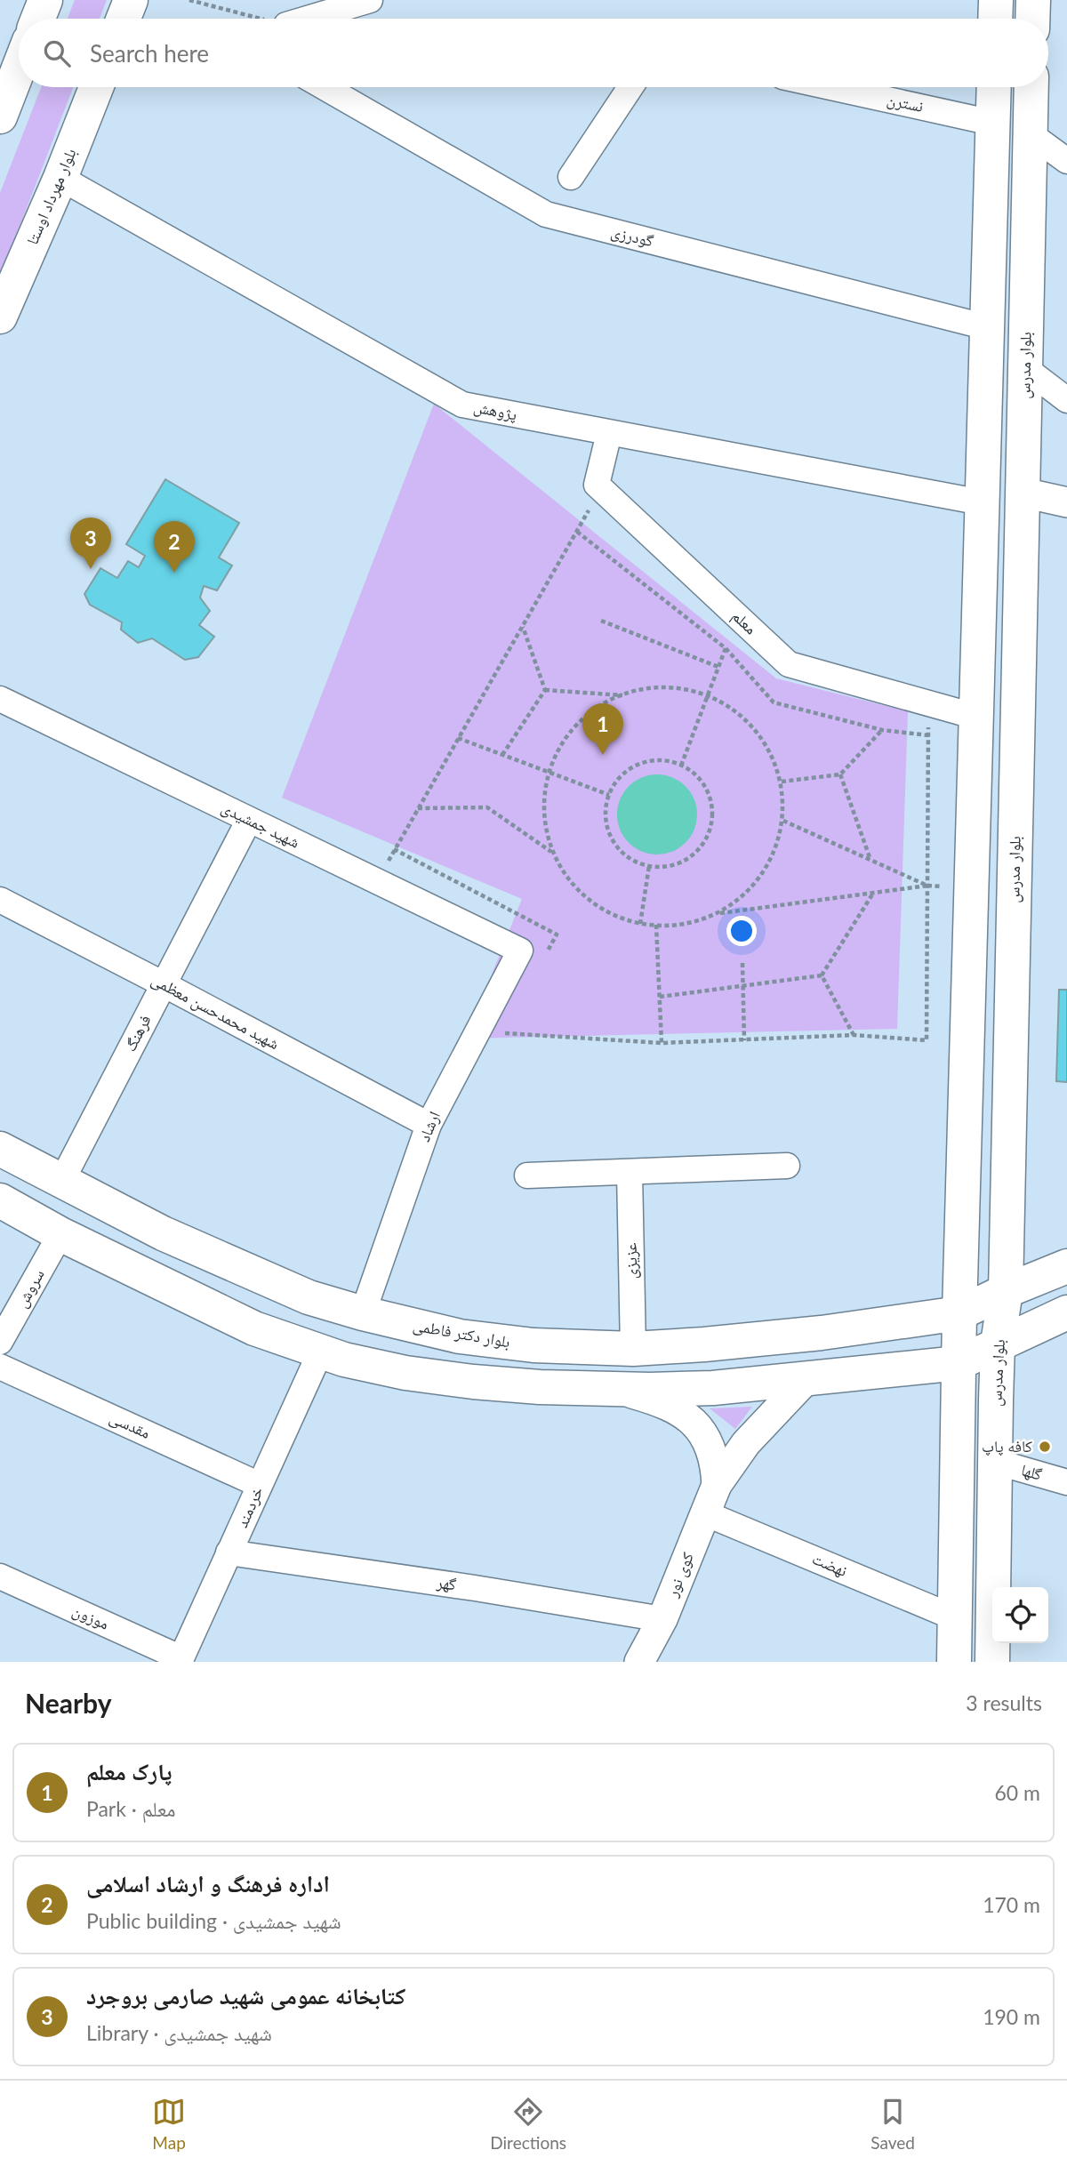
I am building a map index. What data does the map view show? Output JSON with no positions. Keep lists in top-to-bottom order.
{
  "streets": {
    "main road": ["بلوار مهرداد اوستا", "بلوار مدرس", "بلوار دکتر فاطمی"],
    "street": [
      "نسترن",
      "گودرزی",
      "پژوهش",
      "معلم",
      "شهید جمشیدی",
      "شهید محمدحسن معظمی",
      "فرهنگ",
      "ارشاد",
      "عزیزی",
      "سروش",
      "مقدسی",
      "گلها",
      "خردمند",
      "نهضت",
      "کوی نور",
      "گهر",
      "موزون"
    ]
  },
  "crossings": [
    ["بلوار مهرداد اوستا", "پژوهش"],
    ["بلوار مدرس", "بلوار دکتر فاطمی"],
    ["بلوار مدرس", "گلها"],
    ["شهید جمشیدی", "فرهنگ"],
    ["شهید جمشیدی", "ارشاد"],
    ["شهید محمدحسن معظمی", "فرهنگ"],
    ["شهید محمدحسن معظمی", "ارشاد"],
    ["فرهنگ", "بلوار دکتر فاطمی"],
    ["ارشاد", "بلوار دکتر فاطمی"],
    ["عزیزی", "بلوار دکتر فاطمی"],
    ["مقدسی", "خردمند"],
    ["خردمند", "گهر"],
    ["خردمند", "موزون"],
    ["نهضت", "کوی نور"],
    ["کوی نور", "گهر"]
  ],
  "places": ["کافه پاپ"],
  "page": {
    "search": "Search here",
    "pins": ["3", "2", "1"],
    "heading": ["Nearby", "3 results"],
    "list": [
      {
        "mark": "1",
        "name": "پارک معلم",
        "note": "Park · معلم",
        "value": "60 m"
      },
      {
        "mark": "2",
        "name": "اداره فرهنگ و ارشاد اسلامی",
        "note": "Public building · شهید جمشیدی",
        "value": "170 m"
      },
      {
        "mark": "3",
        "name": "کتابخانه عمومی شهید صارمی بروجرد",
        "note": "Library · شهید جمشیدی",
        "value": "190 m"
      }
    ],
    "nav": ["Map", "Directions", "Saved"]
  }
}
